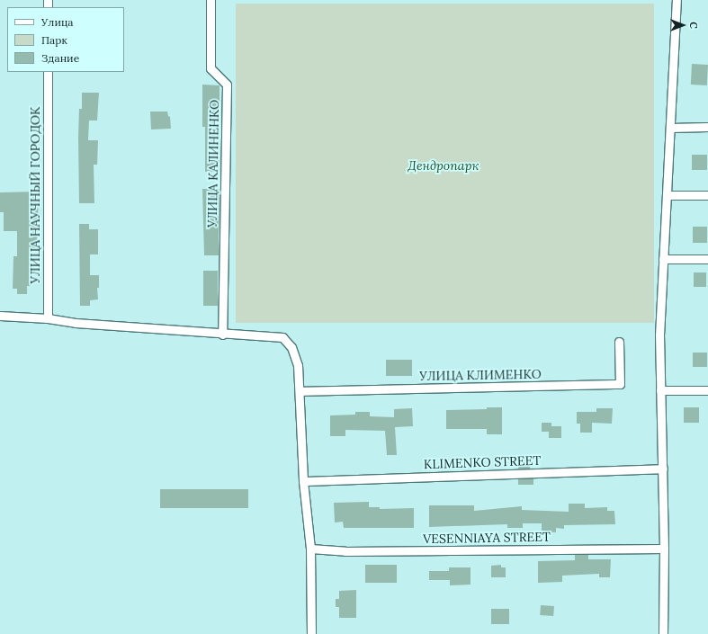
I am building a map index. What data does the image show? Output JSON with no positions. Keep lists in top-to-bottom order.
{
  "streets": {
    "street": [
      "УЛИЦА КАЛИНЕНКО",
      "УЛИЦА НАУЧНЫЙ ГОРОДОК",
      "УЛИЦА КЛИМЕНКО",
      "KLIMENKO STREET",
      "VESENNIAYA STREET"
    ]
  },
  "parks": ["Дендропарк"],
  "legend": ["Улица", "Парк", "Здание"],
  "north": "right"
}
